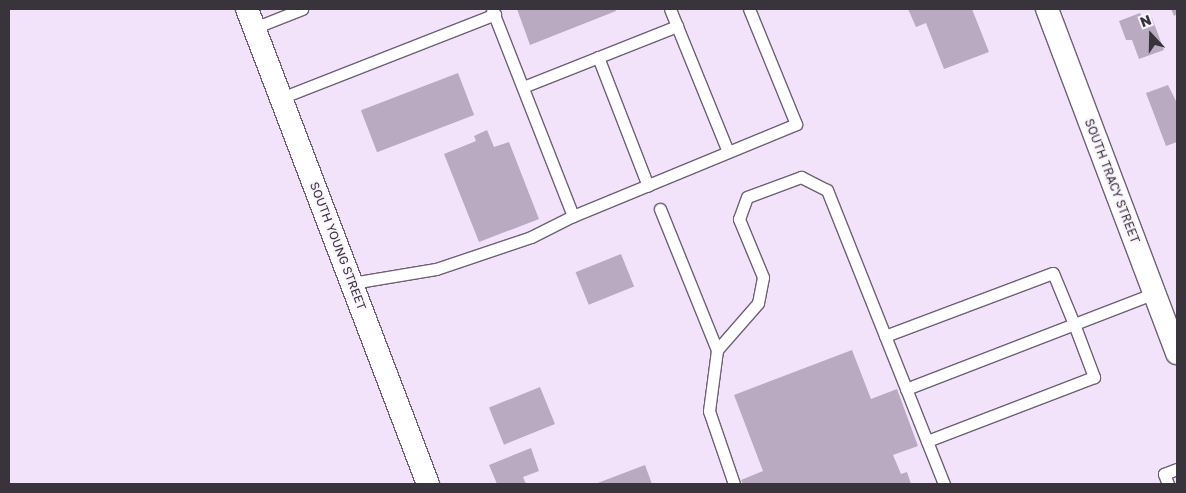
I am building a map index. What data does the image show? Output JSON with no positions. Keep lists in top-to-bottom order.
{
  "streets": {
    "street": ["SOUTH TRACY STREET", "SOUTH YOUNG STREET"]
  },
  "north": "top"
}
